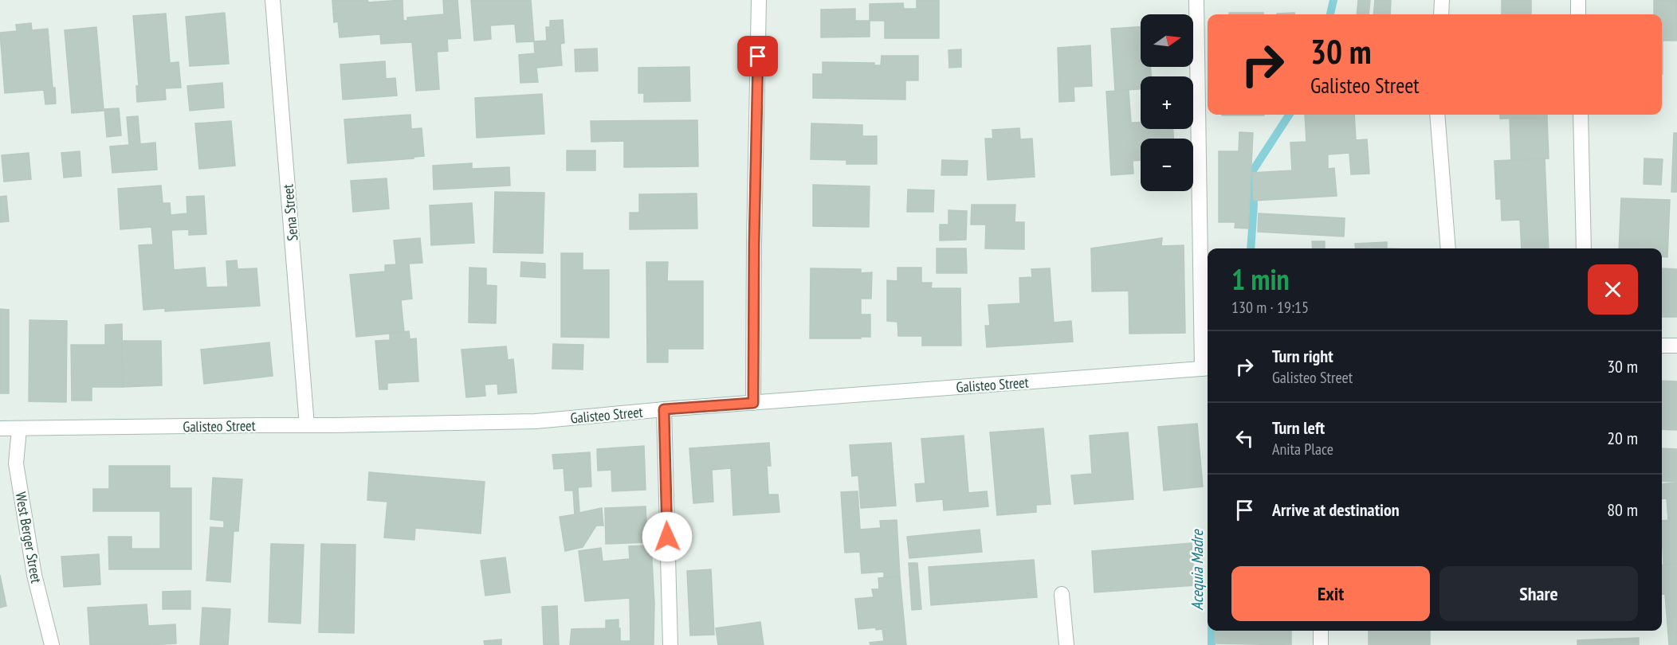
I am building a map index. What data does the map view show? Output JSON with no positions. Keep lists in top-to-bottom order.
{
  "streets": {
    "street": ["Sena Street", "Galisteo Street", "West Berger Street"]
  },
  "crossings": [
    ["Sena Street", "Galisteo Street"],
    ["Galisteo Street", "West Berger Street"]
  ],
  "water": ["Acequia Madre"],
  "north": "right",
  "page": {
    "map_buttons": ["+", "−"],
    "turn": ["30 m", "Galisteo Street"],
    "heading": ["1 min", "130 m · 19:15"],
    "list": [
      {
        "name": "Turn right",
        "note": "Galisteo Street",
        "value": "30 m"
      },
      {
        "name": "Turn left",
        "note": "Anita Place",
        "value": "20 m"
      },
      {
        "name": "Arrive at destination",
        "value": "80 m"
      }
    ],
    "buttons": ["Exit", "Share"]
  }
}
